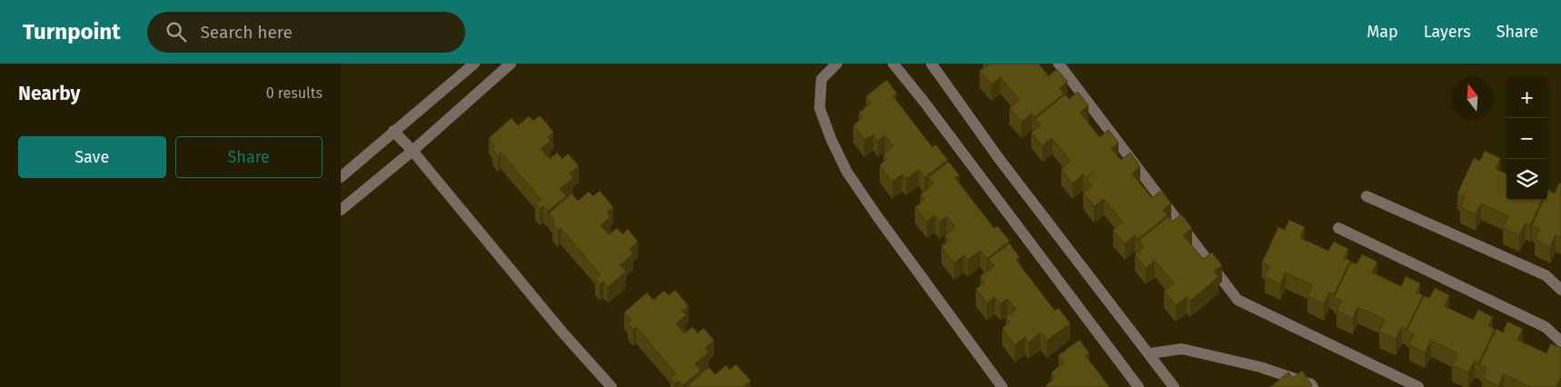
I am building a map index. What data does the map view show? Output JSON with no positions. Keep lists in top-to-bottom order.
{
  "north": "top",
  "page": {
    "header": "Turnpoint",
    "search": "Search here",
    "nav": ["Map", "Layers", "Share"],
    "heading": ["Nearby", "0 results"],
    "map_buttons": ["+", "−"],
    "buttons": ["Save", "Share"]
  }
}
